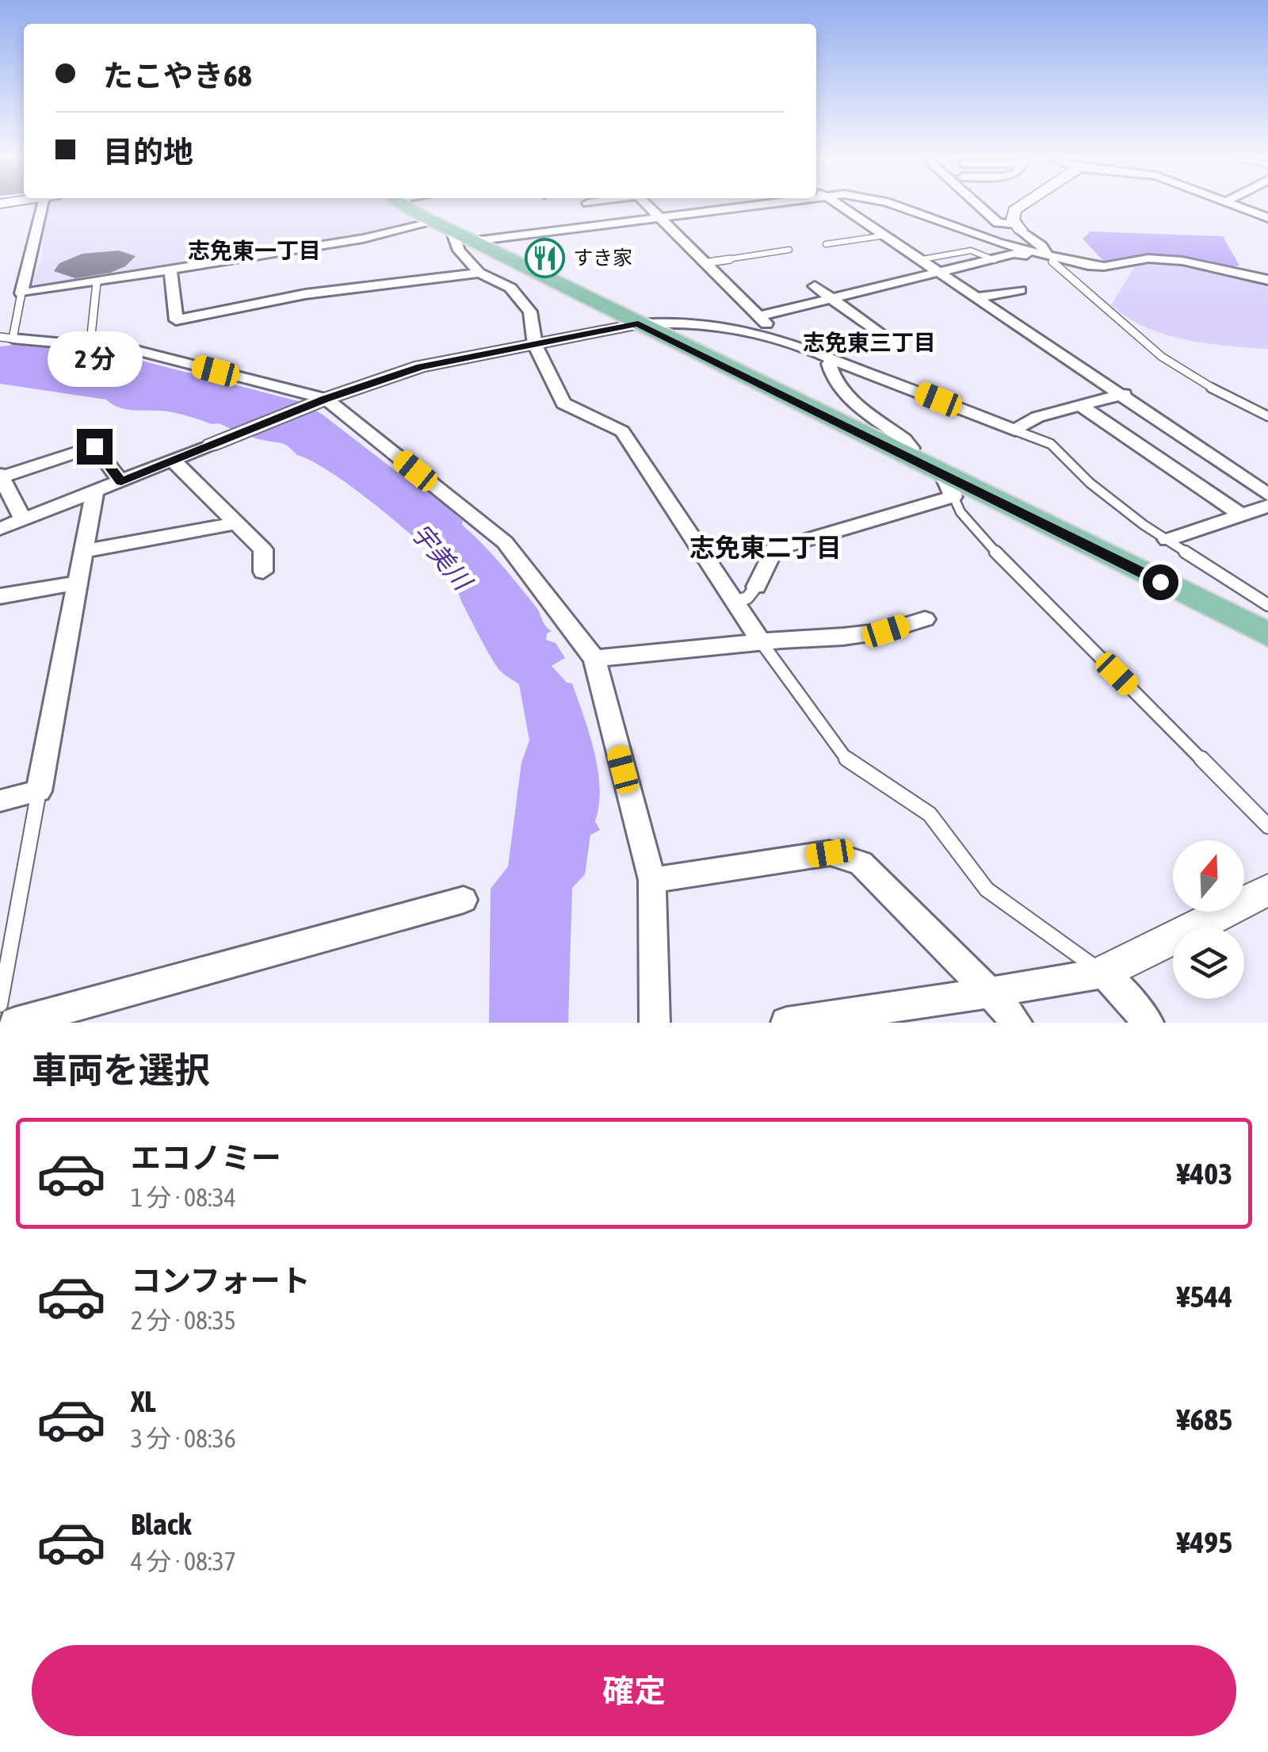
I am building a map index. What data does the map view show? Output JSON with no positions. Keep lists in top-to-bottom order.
{
  "districts": ["志免東一丁目", "志免東三丁目", "志免東二丁目"],
  "water": ["宇美川"],
  "places": {
    "restaurant": ["すき家"]
  },
  "north": "top",
  "page": {
    "banner": ["たこやき68", "目的地"],
    "bubble": "2 分",
    "heading": "車両を選択",
    "list": [
      {
        "name": "エコノミー",
        "note": "1 分 · 08:34",
        "value": "¥403"
      },
      {
        "name": "コンフォート",
        "note": "2 分 · 08:35",
        "value": "¥544"
      },
      {
        "name": "XL",
        "note": "3 分 · 08:36",
        "value": "¥685"
      },
      {
        "name": "Black",
        "note": "4 分 · 08:37",
        "value": "¥495"
      }
    ],
    "buttons": "確定"
  }
}
